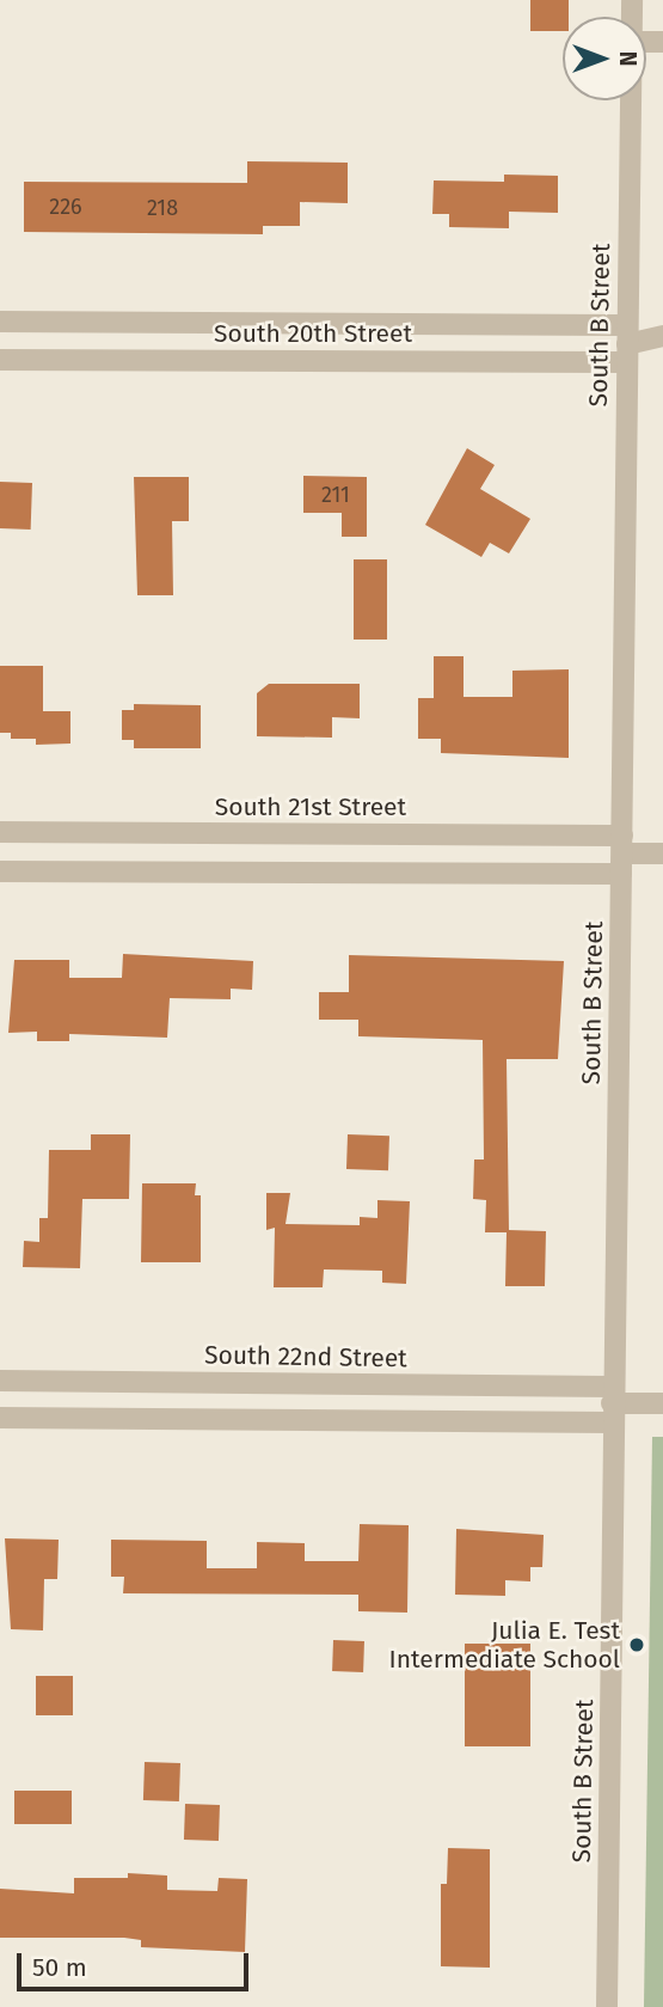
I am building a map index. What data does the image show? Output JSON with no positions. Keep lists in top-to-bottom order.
{
  "streets": {
    "street": [
      "South B Street",
      "South 20th Street",
      "South 21st Street",
      "South 22nd Street"
    ]
  },
  "crossings": [
    ["South B Street", "South 20th Street"],
    ["South B Street", "South 21st Street"],
    ["South B Street", "South 22nd Street"]
  ],
  "places": ["Julia E. Test Intermediate School"],
  "house_numbers": ["226", "218", "211"],
  "scale_bar": "50 m",
  "north": "right"
}
